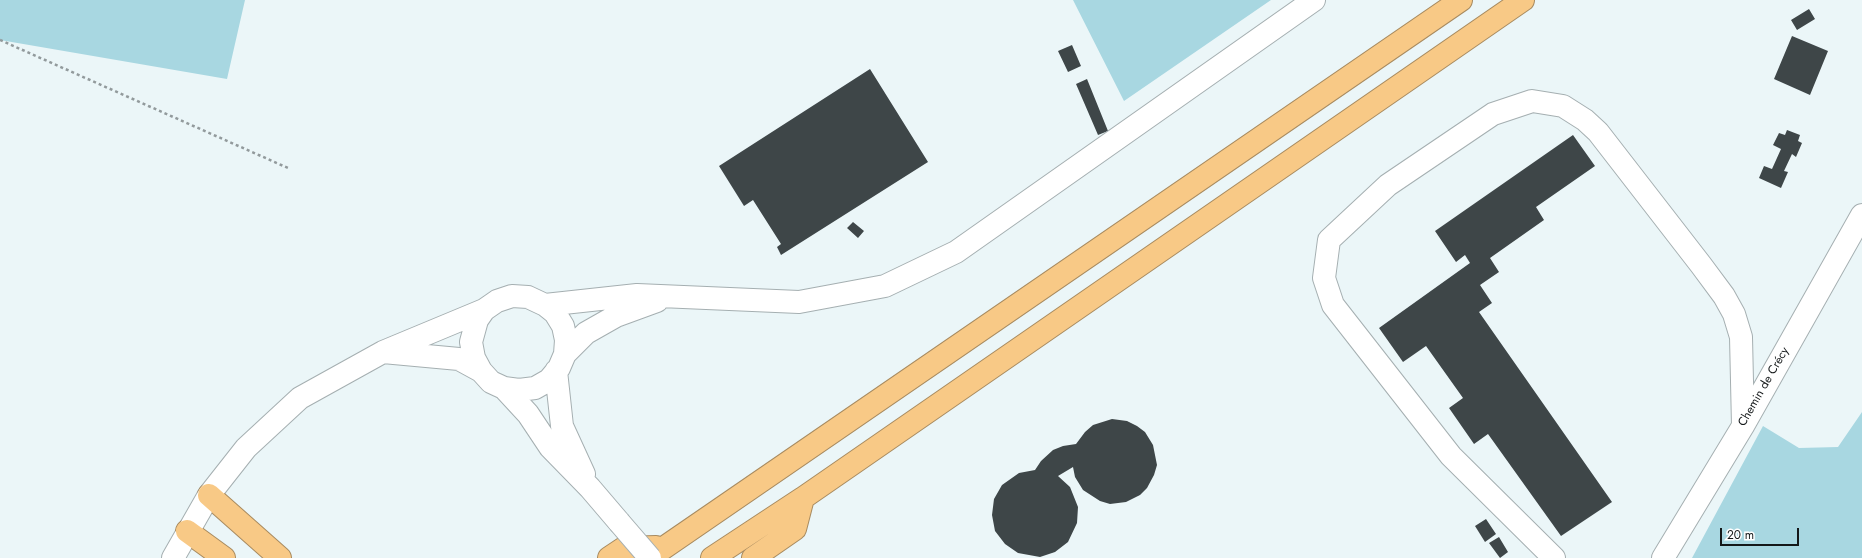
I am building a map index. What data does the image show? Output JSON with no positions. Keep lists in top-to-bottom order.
{
  "streets": {
    "street": ["Chemin de Crécy"]
  },
  "scale_bar": "20 m"
}
